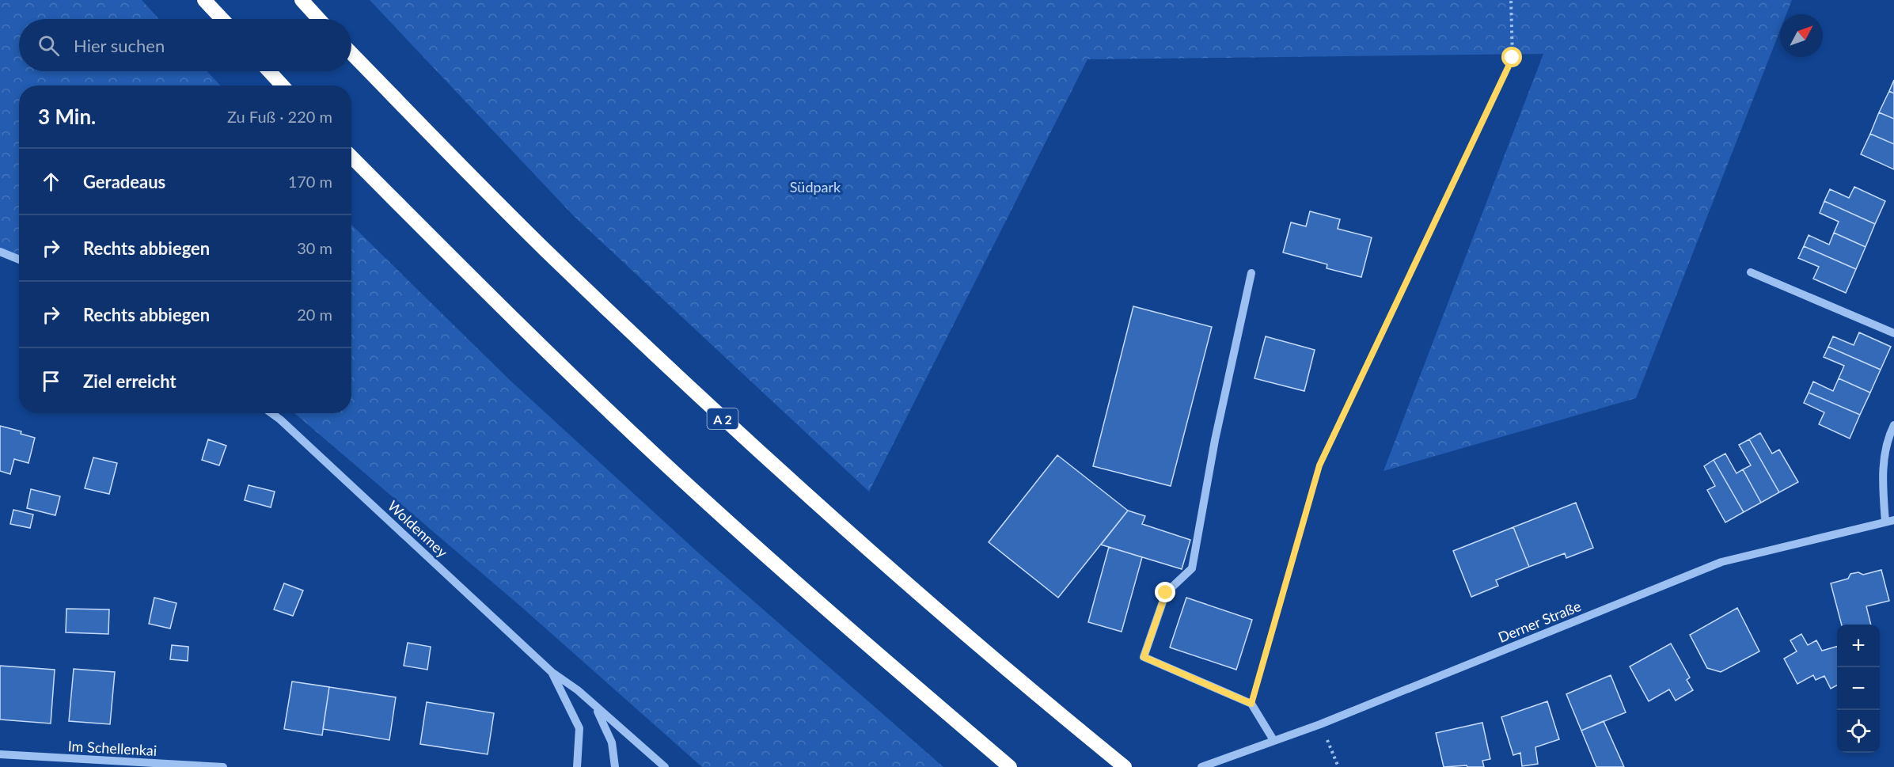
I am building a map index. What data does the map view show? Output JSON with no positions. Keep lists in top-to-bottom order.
{
  "streets": {
    "highway": ["A 2"],
    "street": ["Woldenmey", "Derner Straße", "Im Schellenkai"]
  },
  "parks": ["Südpark"],
  "north": "top right",
  "page": {
    "search": "Hier suchen",
    "heading": ["3 Min.", "Zu Fuß · 220 m"],
    "list": [
      ["Geradeaus", "170 m"],
      ["Rechts abbiegen", "30 m"],
      ["Rechts abbiegen", "20 m"],
      "Ziel erreicht"
    ],
    "map_buttons": ["+", "−"]
  }
}
